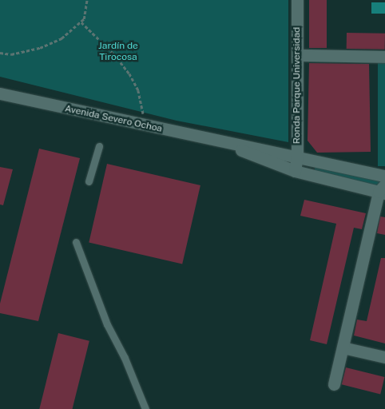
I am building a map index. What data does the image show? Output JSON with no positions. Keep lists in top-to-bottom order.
{
  "streets": {
    "street": ["Ronda Parque Universidad", "Avenida Severo Ochoa"]
  },
  "crossings": [
    ["Ronda Parque Universidad", "Avenida Severo Ochoa"]
  ],
  "parks": ["Jardín de Tirocosa"]
}
